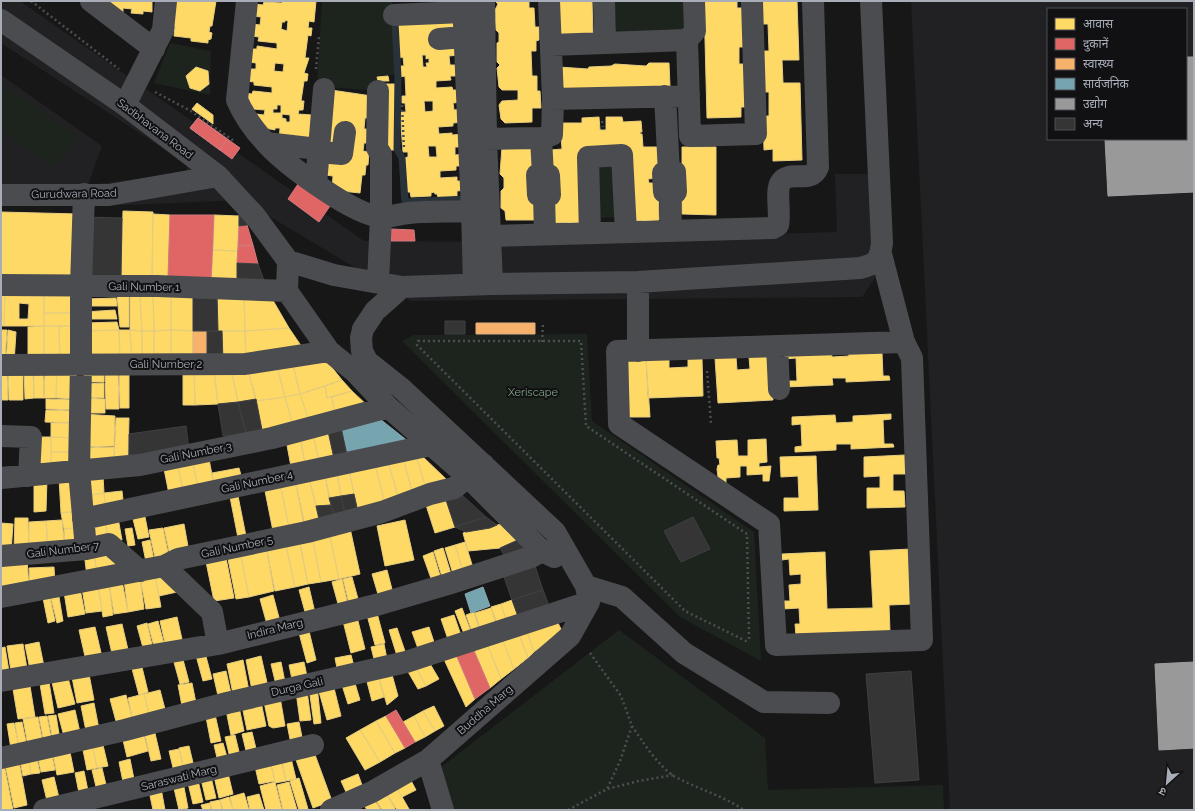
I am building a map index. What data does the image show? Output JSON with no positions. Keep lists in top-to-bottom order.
{
  "streets": {
    "street": [
      "Sadbhavana Road",
      "Gurudwara Road",
      "Gali Number 1",
      "Gali Number 2",
      "Gali Number 3",
      "Gali Number 4",
      "Gali Number 5",
      "Gali Number 7",
      "Indira Marg",
      "Durga Gali",
      "Buddha Marg",
      "Saraswati Marg"
    ]
  },
  "crossings": [
    ["Sadbhavana Road", "Gurudwara Road"],
    ["Gali Number 5", "Gali Number 7"],
    ["Durga Gali", "Buddha Marg"]
  ],
  "parks": ["Xeriscape"],
  "legend": [
    "आवास",
    "दुकानें",
    "स्वास्थ्य",
    "सार्वजनिक",
    "उद्योग",
    "अन्य"
  ],
  "north": "bottom left"
}
